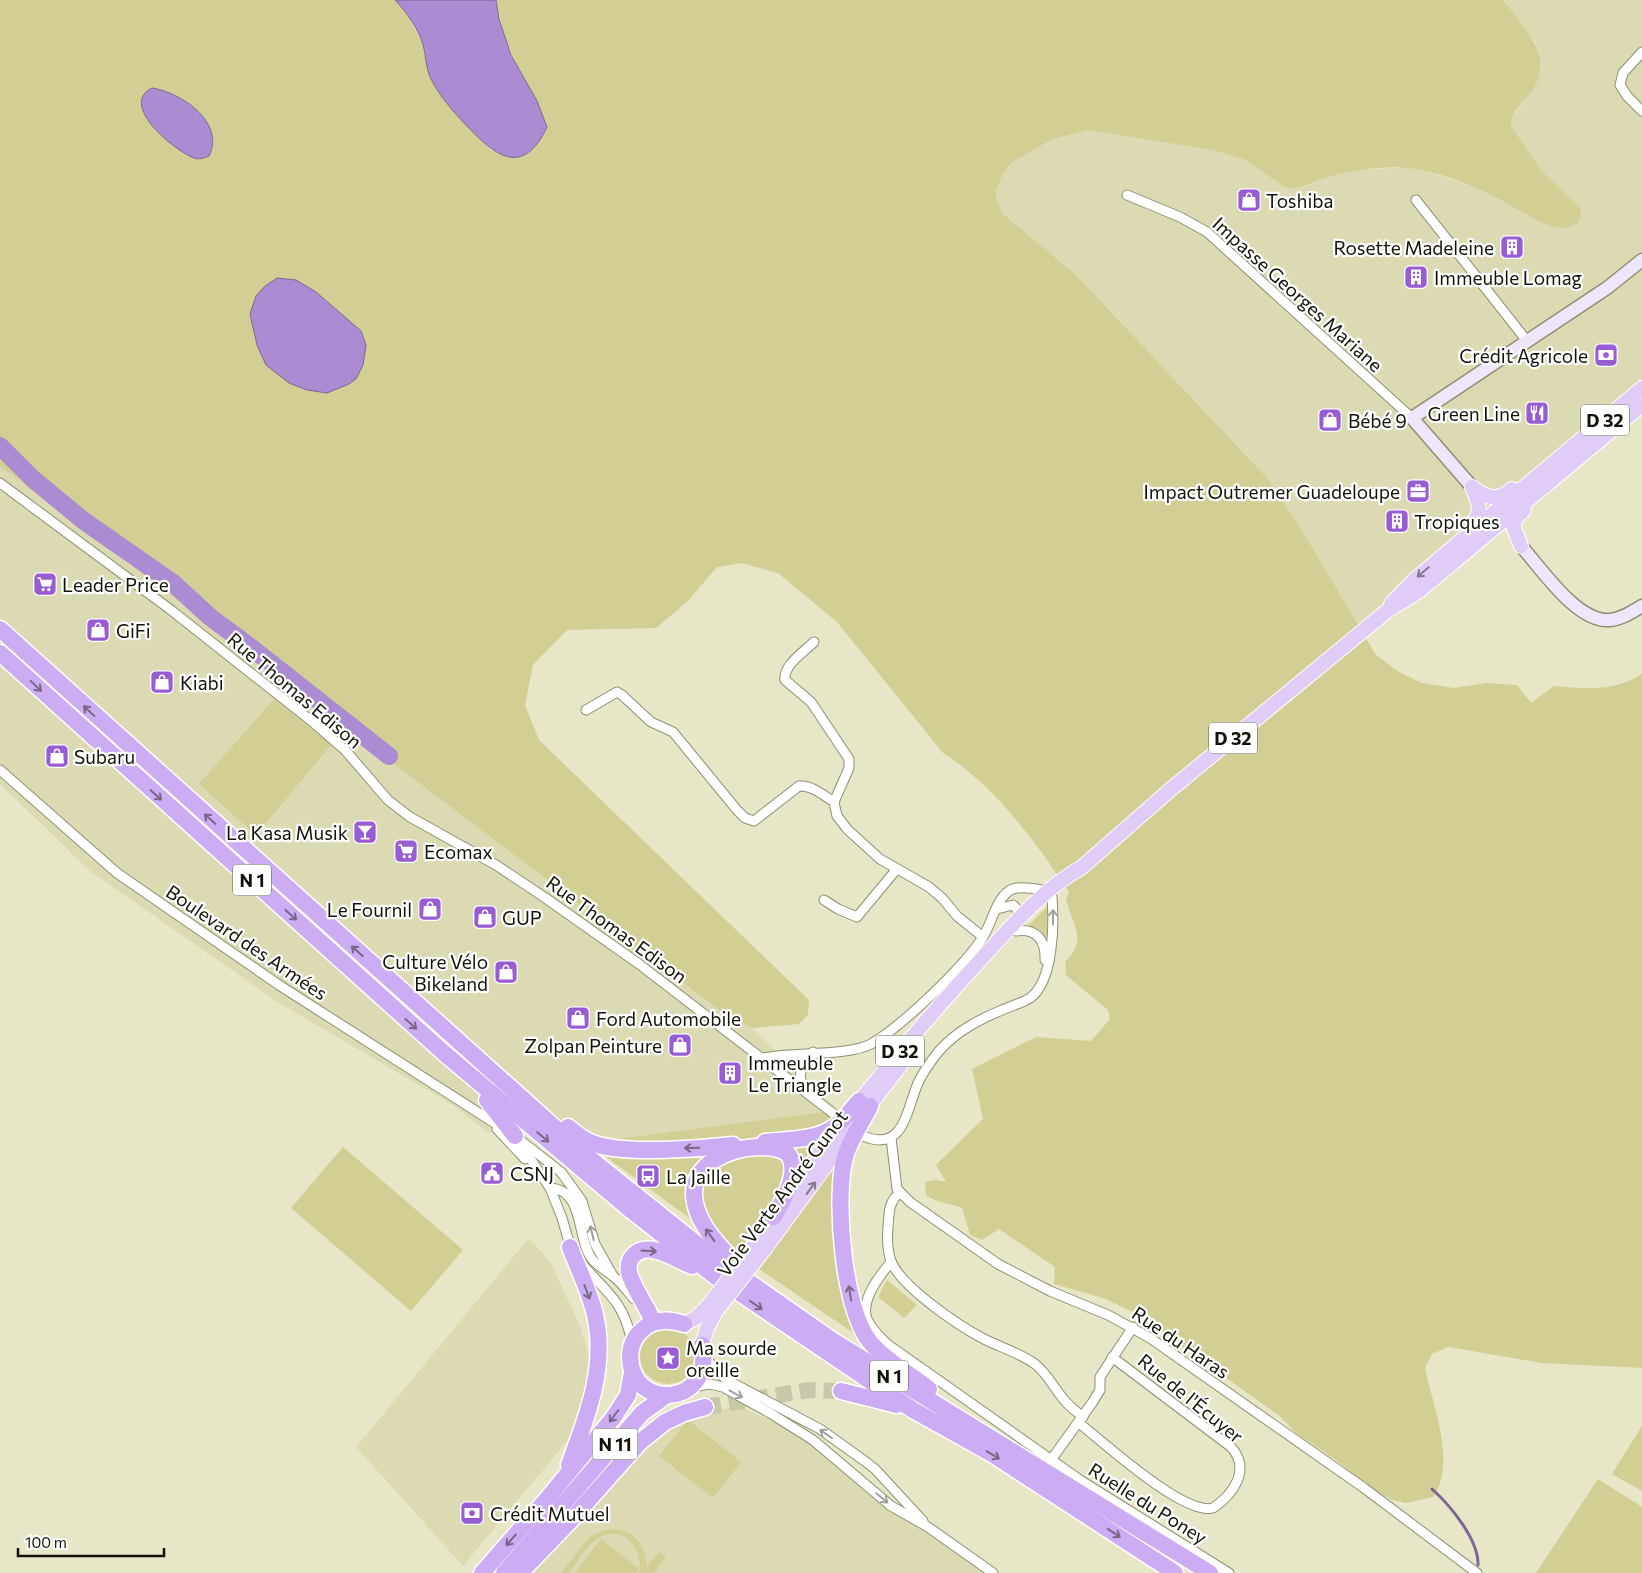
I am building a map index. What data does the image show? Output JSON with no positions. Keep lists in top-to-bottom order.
{
  "streets": {
    "highway": ["N 1", "N 11"],
    "main road": ["D 32", "Voie Verte André Gunot"],
    "street": [
      "Impasse Georges Mariane",
      "Rue Thomas Edison",
      "Boulevard des Armées",
      "Rue du Haras",
      "Rue de l'Écuyer",
      "Ruelle du Poney"
    ]
  },
  "crossings": [
    ["Rue de l'Écuyer", "Ruelle du Poney"]
  ],
  "places": {
    "shop": [
      "Toshiba",
      "Bébé 9",
      "GiFi",
      "Kiabi",
      "Subaru",
      "Le Fournil",
      "GUP",
      "Culture Vélo Bikeland",
      "Ford Automobile",
      "Zolpan Peinture"
    ],
    "building": [
      "Rosette Madeleine",
      "Immeuble Lomag",
      "Tropiques",
      "Immeuble Le Triangle"
    ],
    "bank": ["Crédit Agricole", "Crédit Mutuel"],
    "restaurant": ["Green Line"],
    "office": ["Impact Outremer Guadeloupe"],
    "supermarket": ["Leader Price", "Ecomax"],
    "bar": ["La Kasa Musik"],
    "public building": ["CSNJ"],
    "bus stop": ["La Jaille"],
    "place": ["Ma sourde oreille"]
  },
  "scale_bar": "100 m"
}
